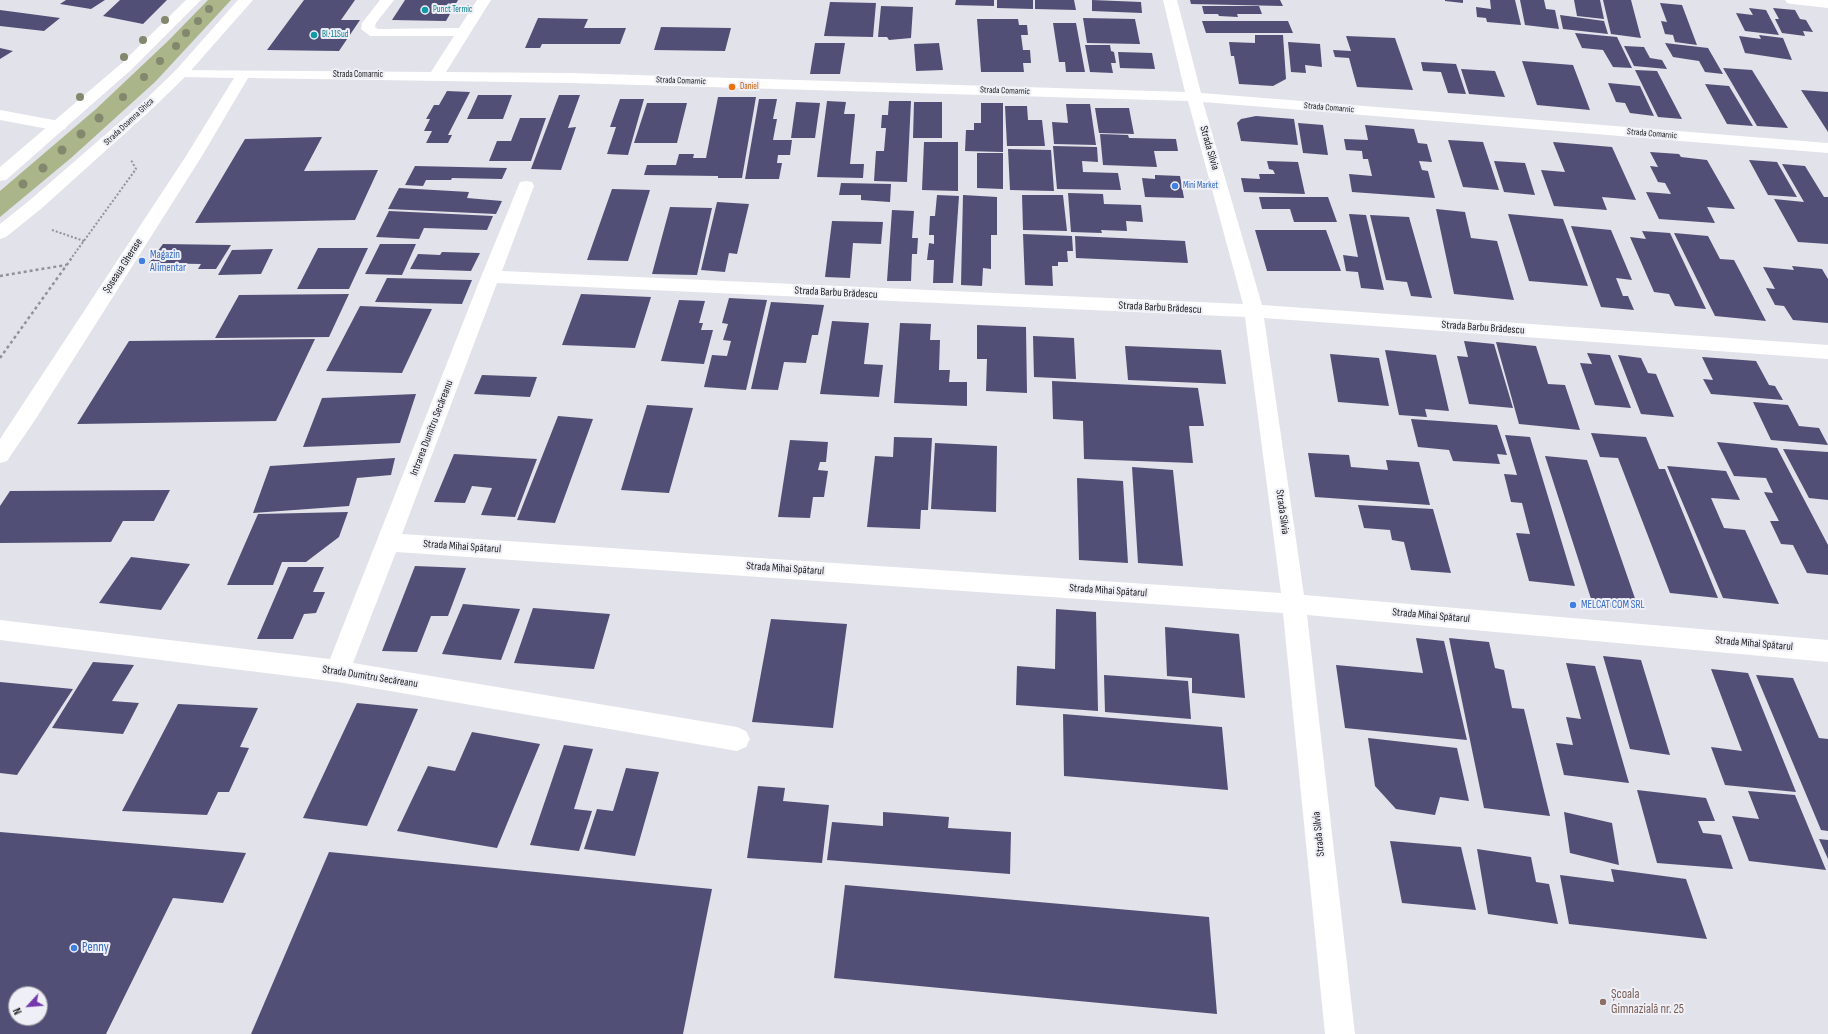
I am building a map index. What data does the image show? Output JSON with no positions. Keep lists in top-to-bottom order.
{
  "streets": {
    "street": [
      "Strada Comarnic",
      "Strada Doamna Ghica",
      "Strada Silvia",
      "Șoseaua Gherase",
      "Strada Barbu Brădescu",
      "Intrarea Dumitru Secăreanu",
      "Strada Mihai Spătarul",
      "Strada Dumitru Secăreanu"
    ]
  },
  "crossings": [
    ["Strada Comarnic", "Strada Doamna Ghica"],
    ["Strada Comarnic", "Strada Silvia"],
    ["Strada Comarnic", "Șoseaua Gherase"],
    ["Strada Silvia", "Strada Barbu Brădescu"],
    ["Strada Silvia", "Strada Mihai Spătarul"],
    ["Strada Barbu Brădescu", "Intrarea Dumitru Secăreanu"],
    ["Intrarea Dumitru Secăreanu", "Strada Mihai Spătarul"],
    ["Intrarea Dumitru Secăreanu", "Strada Dumitru Secăreanu"]
  ],
  "places": [
    "Punct Termic",
    "Bl. 11Sud",
    "Daniel",
    "Mini Market",
    "Magazin Alimentar",
    "MELCAT COM SRL",
    "Penny",
    "Școala Gimnazială nr. 25"
  ],
  "north": "bottom left"
}
